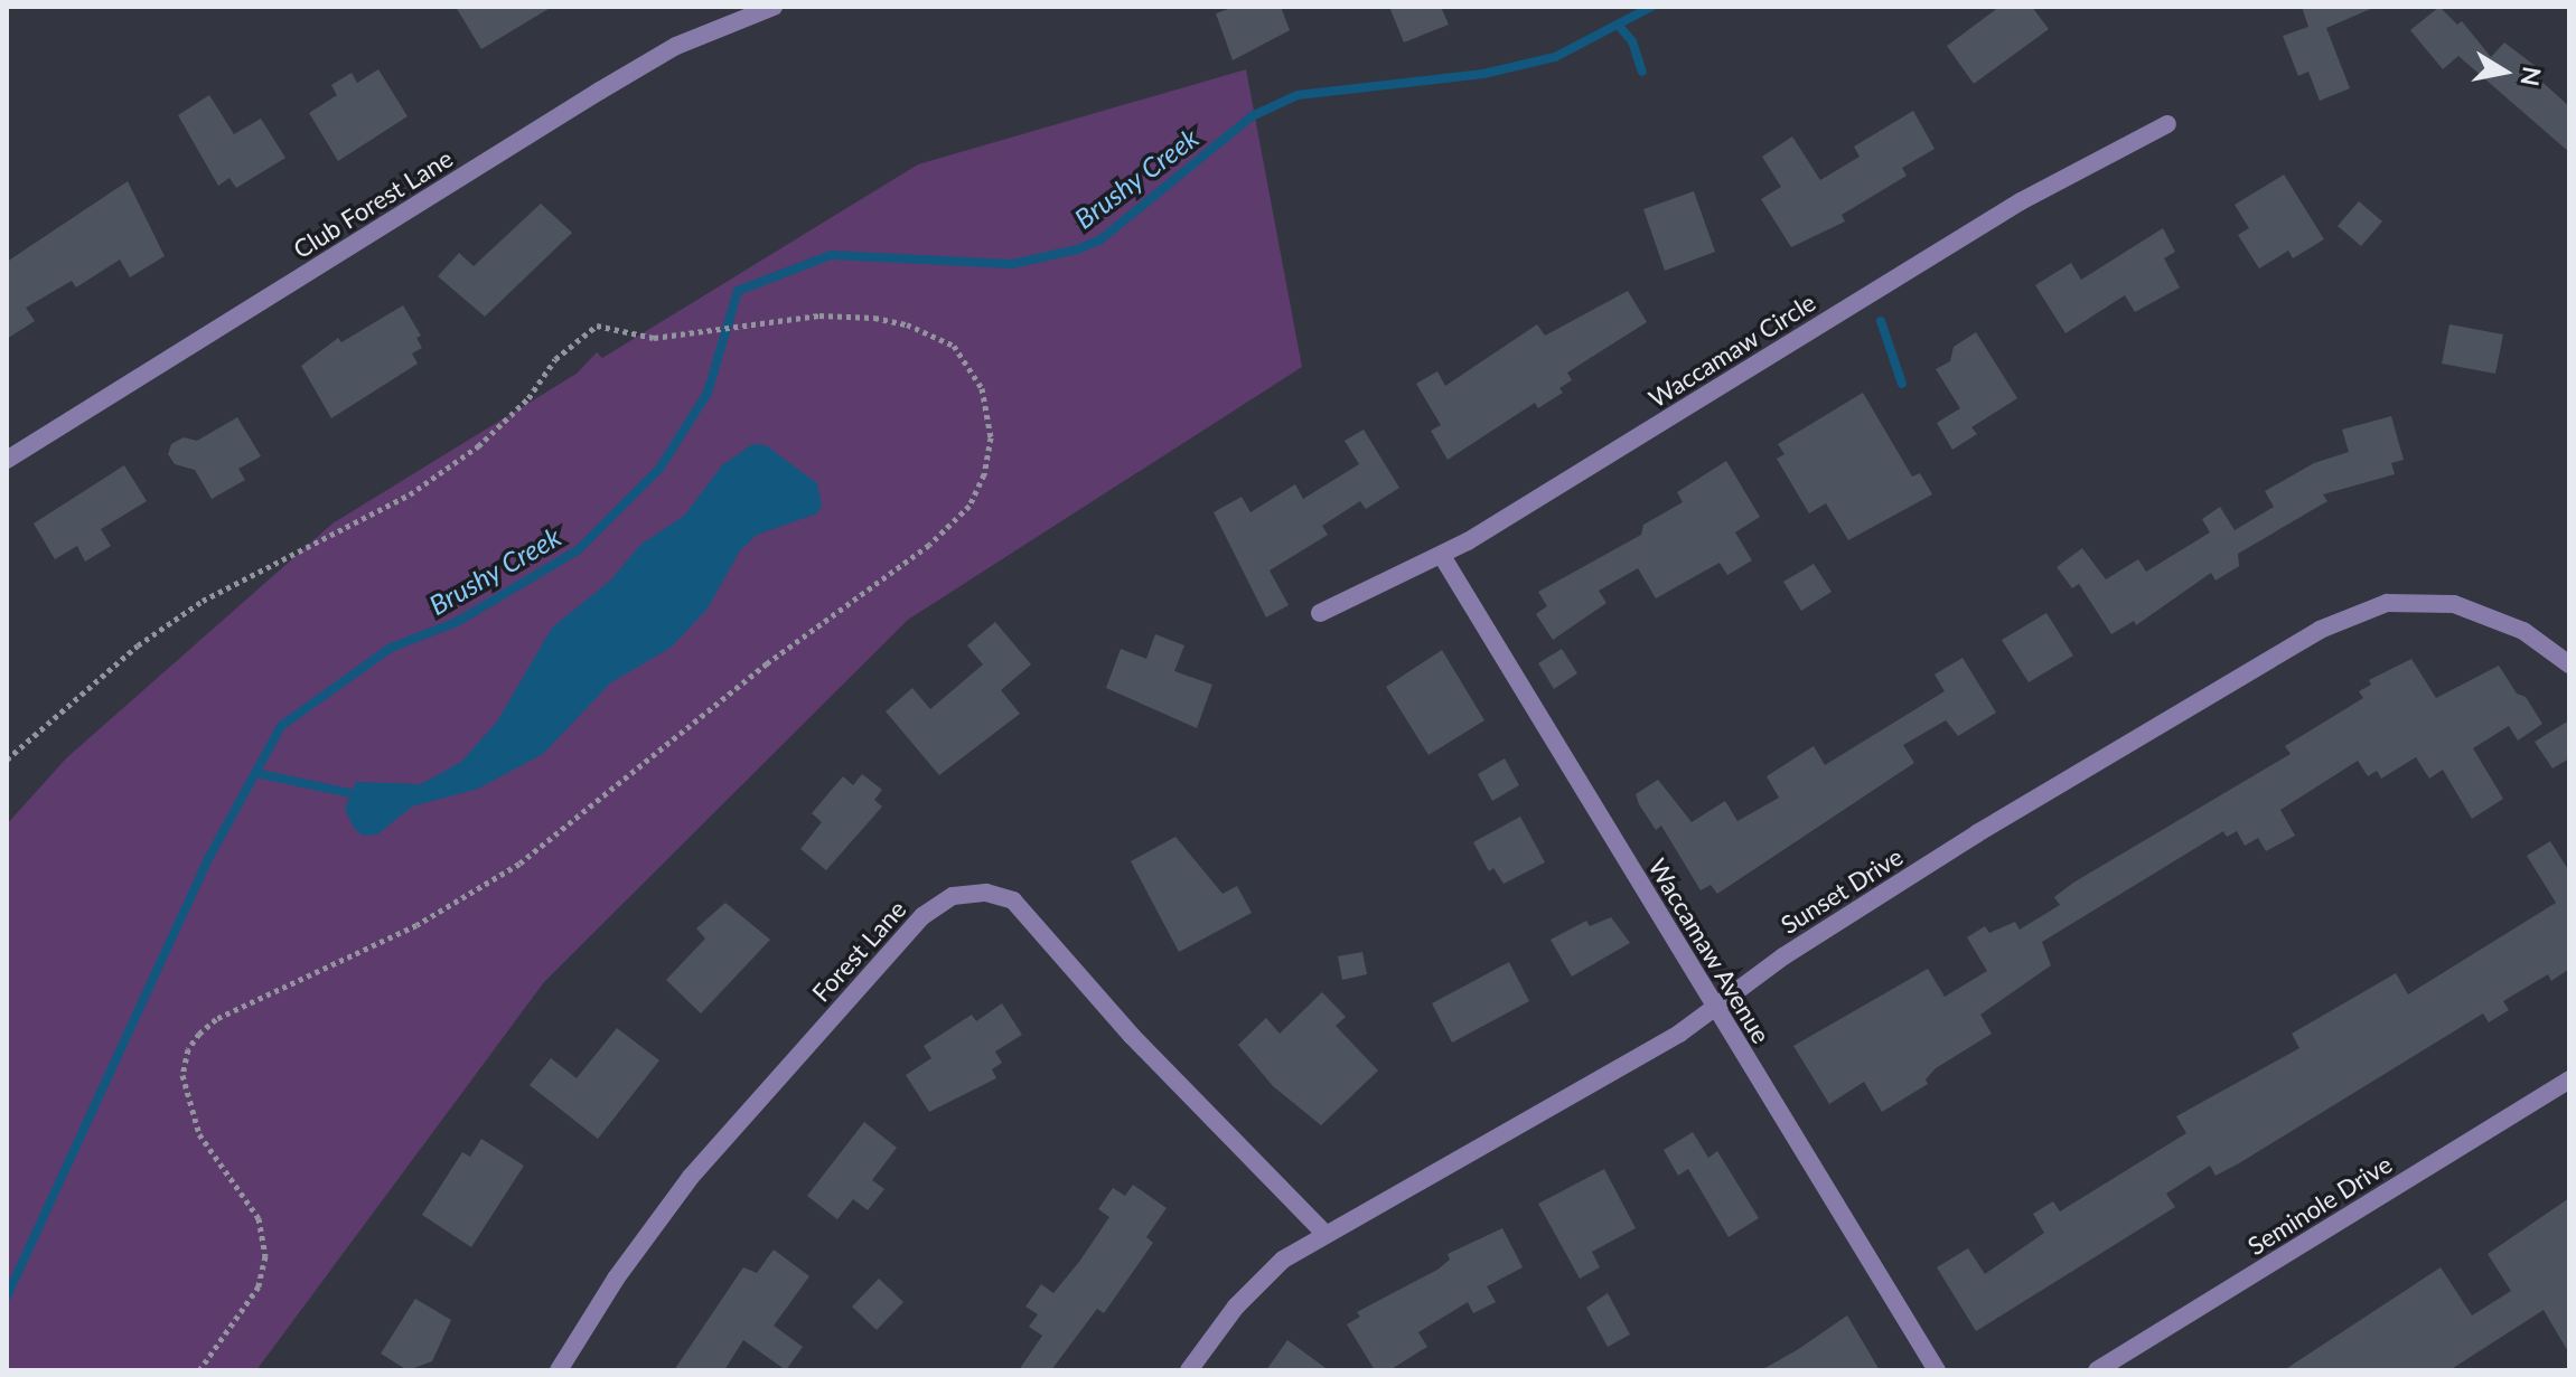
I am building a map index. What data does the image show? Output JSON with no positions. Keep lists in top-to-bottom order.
{
  "streets": {
    "street": [
      "Club Forest Lane",
      "Waccamaw Circle",
      "Sunset Drive",
      "Forest Lane",
      "Waccamaw Avenue",
      "Seminole Drive"
    ]
  },
  "crossings": [
    ["Waccamaw Circle", "Waccamaw Avenue"],
    ["Sunset Drive", "Forest Lane"],
    ["Sunset Drive", "Waccamaw Avenue"]
  ],
  "water": ["Brushy Creek"],
  "north": "right"
}
